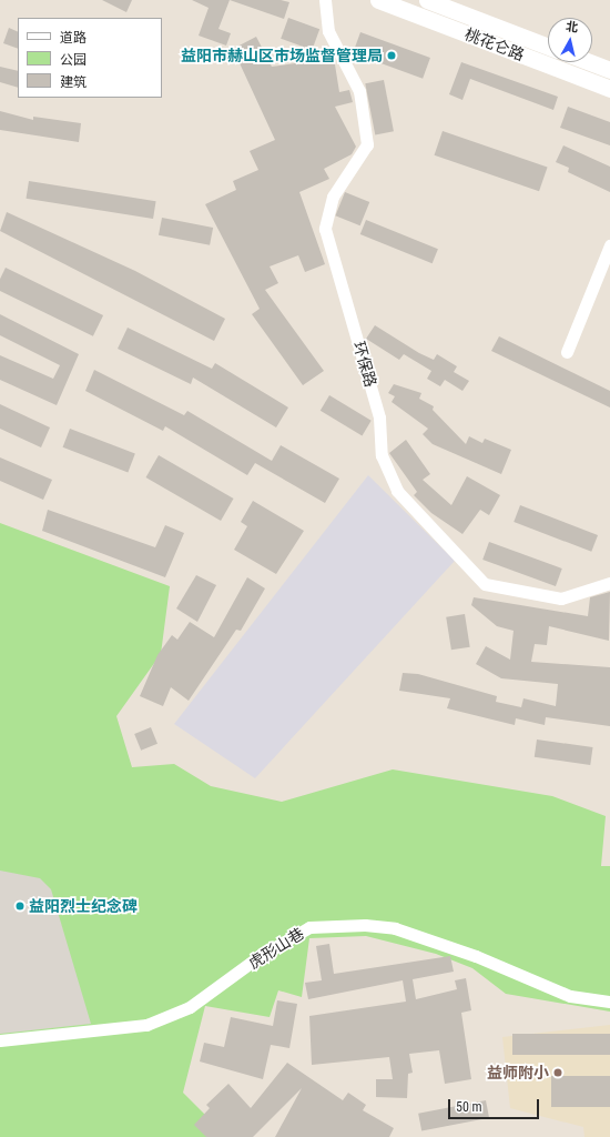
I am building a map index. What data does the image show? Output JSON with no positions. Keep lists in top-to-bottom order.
{
  "streets": {
    "main road": ["桃花仑路"],
    "street": ["环保路", "虎形山巷"]
  },
  "places": ["益阳市赫山区市场监督管理局", "益阳烈士纪念碑", "益师附小"],
  "legend": ["道路", "公园", "建筑"],
  "scale_bar": "50 m",
  "north": "top"
}
